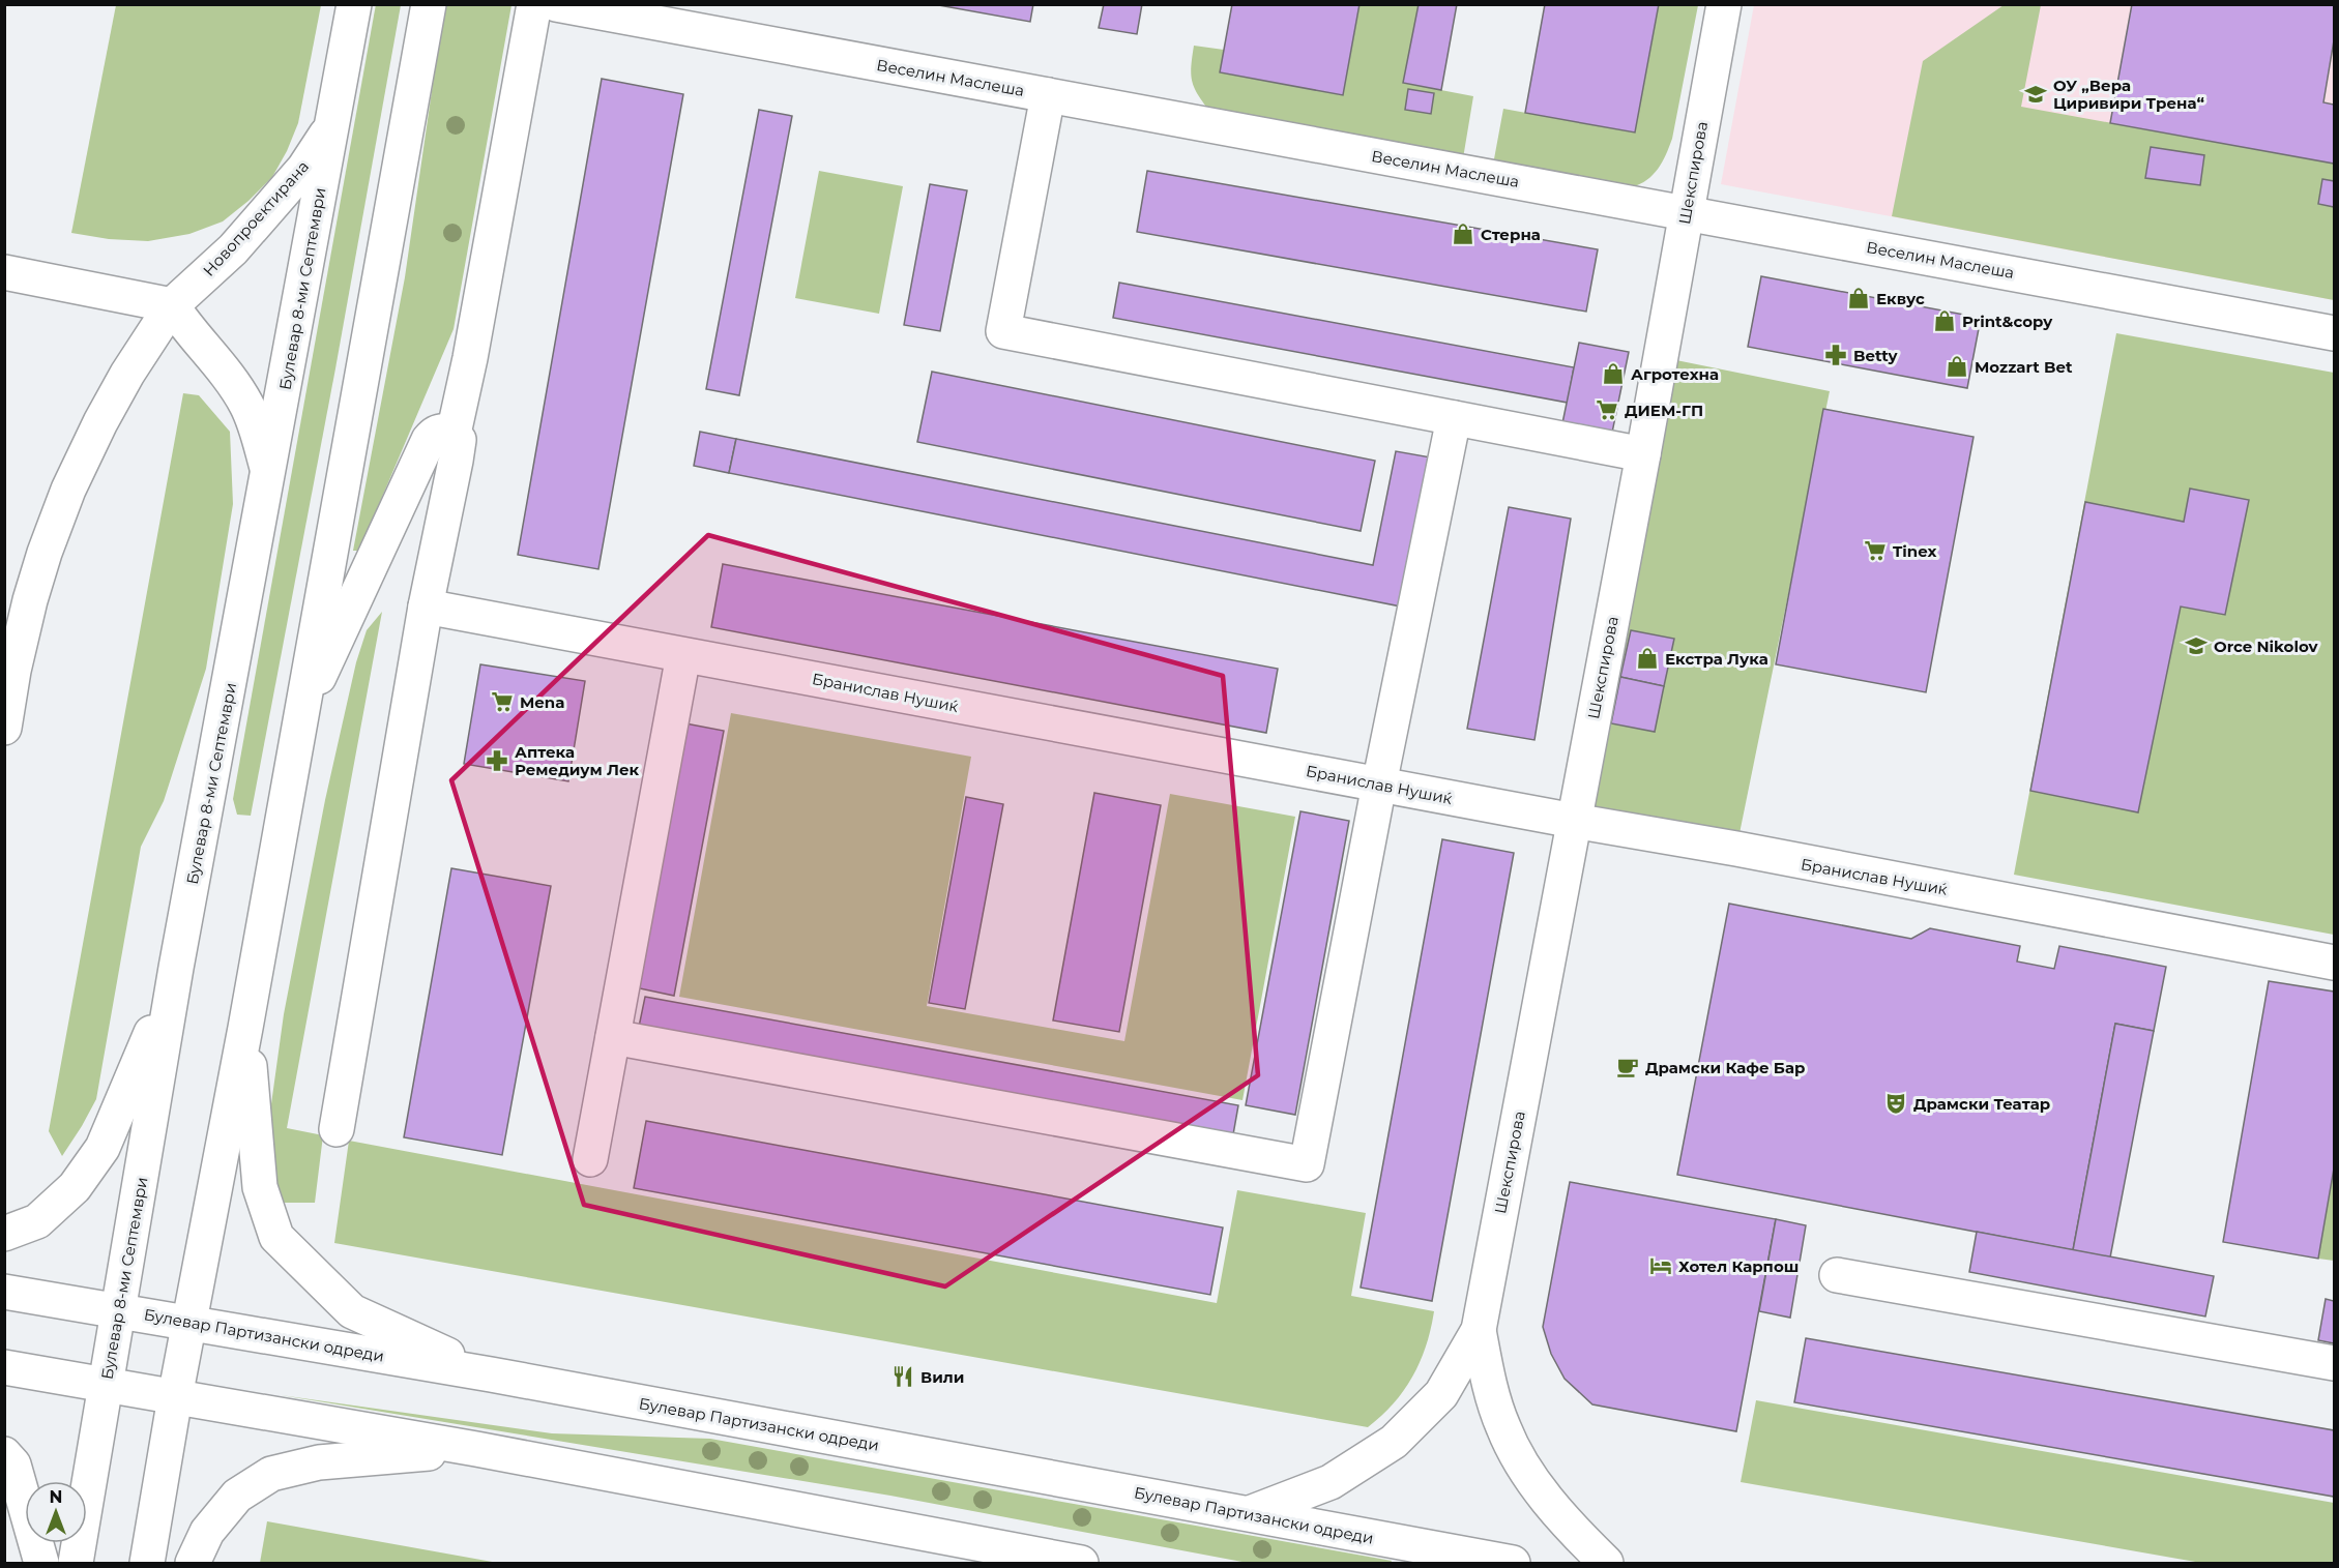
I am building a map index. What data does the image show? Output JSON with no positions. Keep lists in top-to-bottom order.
{
  "streets": {
    "street": [
      "Веселин Маслеша",
      "Шекспирова",
      "Новопроектирана",
      "Булевар 8-ми Септември",
      "Бранислав Нушиќ",
      "Булевар Партизански одреди"
    ]
  },
  "crossings": [
    ["Веселин Маслеша", "Шекспирова"],
    ["Шекспирова", "Бранислав Нушиќ"],
    ["Шекспирова", "Булевар Партизански одреди"],
    ["Новопроектирана", "Булевар 8-ми Септември"],
    ["Булевар 8-ми Септември", "Булевар Партизански одреди"]
  ],
  "places": {
    "school or university": ["ОУ „Вера Циривири Трена“", "Orce Nikolov"],
    "shop": [
      "Стерна",
      "Еквус",
      "Print&copy",
      "Mozzart Bet",
      "Агротехна",
      "Екстра Лука"
    ],
    "pharmacy": ["Betty", "Аптека Ремедиум Лек"],
    "supermarket": ["ДИЕМ-ГП", "Tinex", "Mena"],
    "cafe": ["Драмски Кафе Бар"],
    "theatre": ["Драмски Театар"],
    "hotel": ["Хотел Карпош"],
    "restaurant": ["Вили"]
  },
  "north": "top"
}
